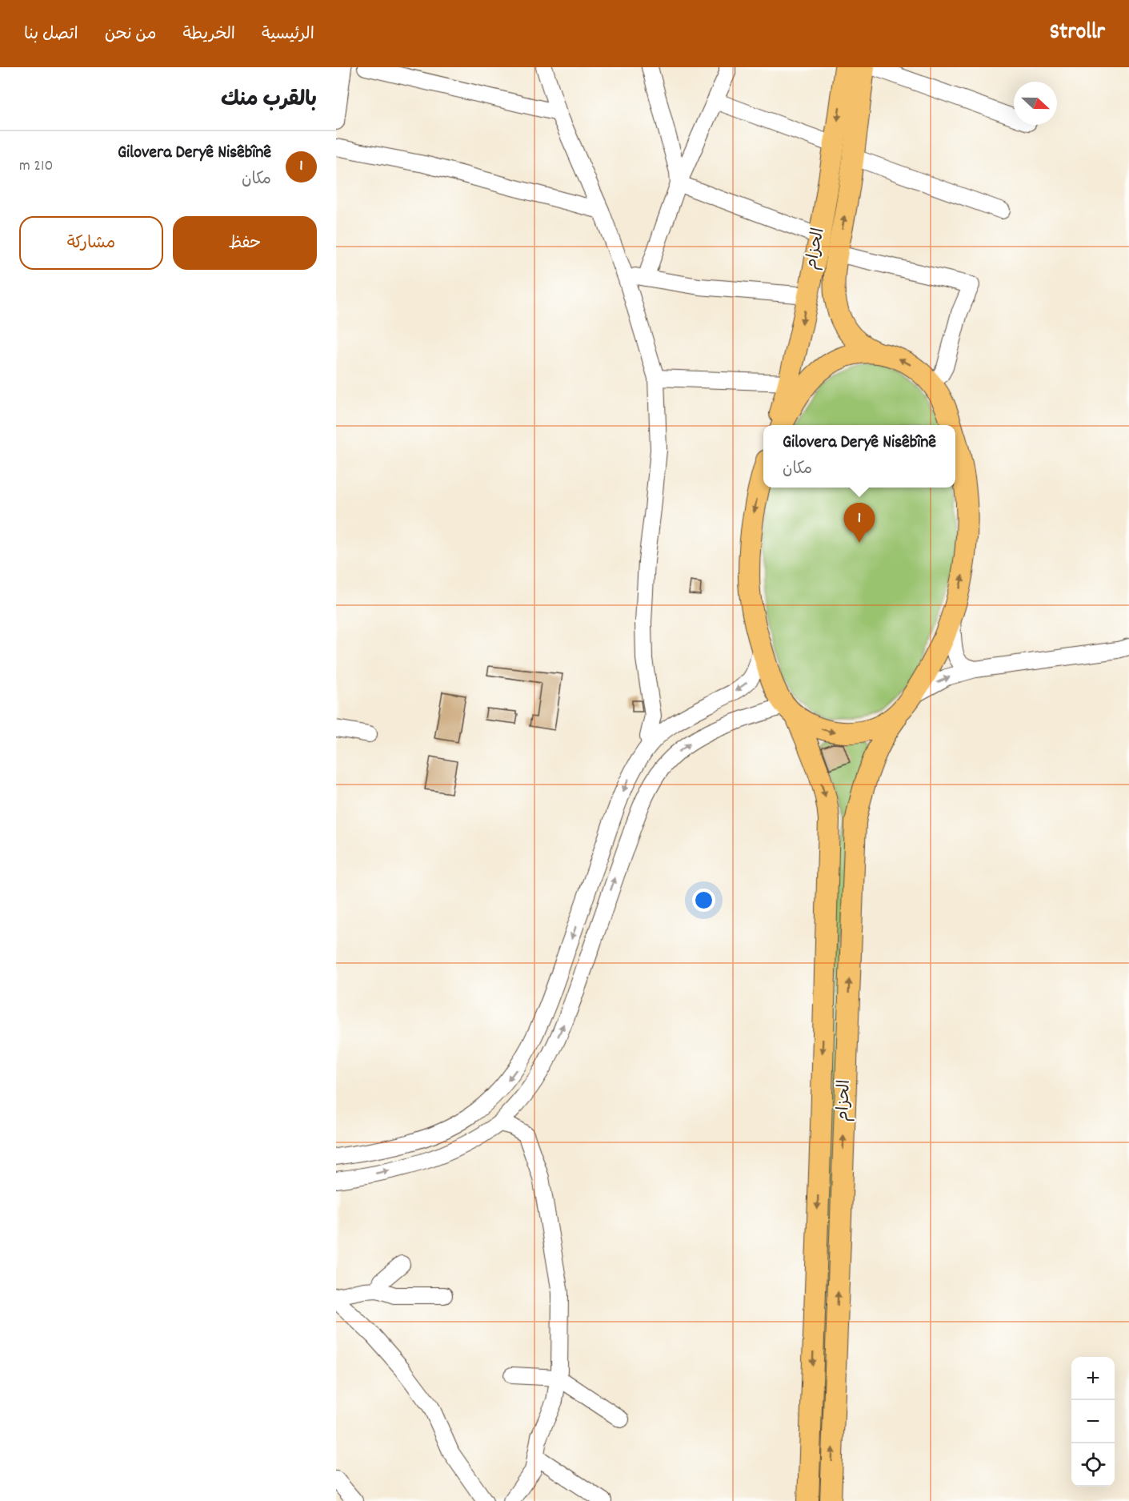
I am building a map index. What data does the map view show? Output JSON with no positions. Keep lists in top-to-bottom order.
{
  "streets": {
    "main road": ["الحزام"]
  },
  "north": "right",
  "page": {
    "header": "Strollr",
    "nav": [
      "الرئيسية",
      "الخريطة",
      "من نحن",
      "اتصل بنا"
    ],
    "heading": "بالقرب منك",
    "list": [
      {
        "mark": "1",
        "name": "Gilovera Deryê Nisêbînê",
        "note": "مكان",
        "value": "210 m"
      }
    ],
    "buttons": ["حفظ", "مشاركة"],
    "popup": ["Gilovera Deryê Nisêbînê", "مكان"],
    "pins": "1",
    "map_buttons": ["+", "−"]
  }
}
